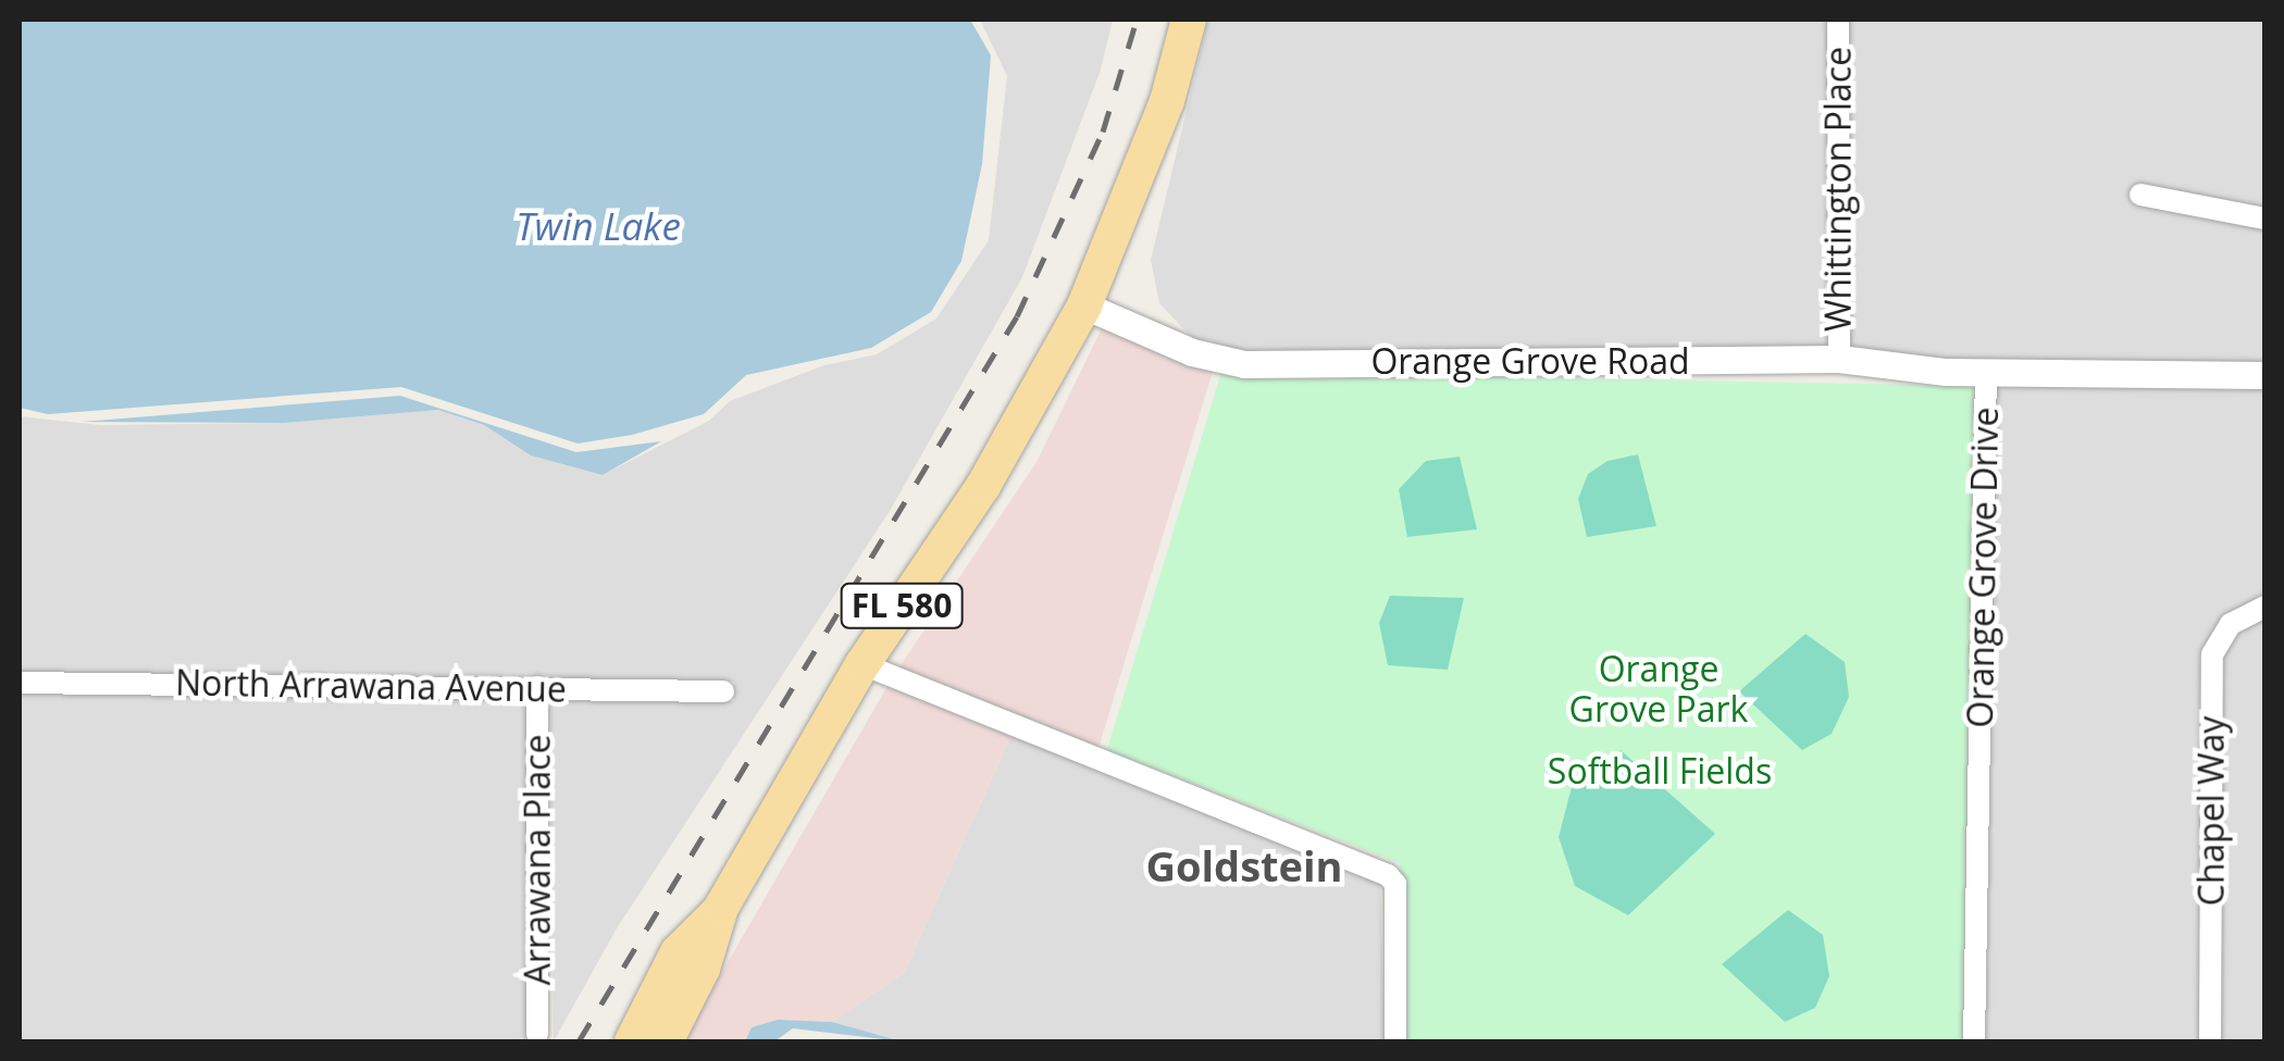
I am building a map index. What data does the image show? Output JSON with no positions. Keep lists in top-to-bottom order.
{
  "streets": {
    "main road": ["FL 580"],
    "street": [
      "Whittington Place",
      "Orange Grove Road",
      "Orange Grove Drive",
      "North Arrawana Avenue",
      "Chapel Way",
      "Arrawana Place"
    ]
  },
  "crossings": [
    ["Whittington Place", "Orange Grove Road"],
    ["Orange Grove Road", "Orange Grove Drive"],
    ["Orange Grove Road", "FL 580"],
    ["North Arrawana Avenue", "Arrawana Place"]
  ],
  "districts": ["Goldstein"],
  "water": ["Twin Lake"],
  "parks": ["Orange Grove Park", "Softball Fields"]
}
